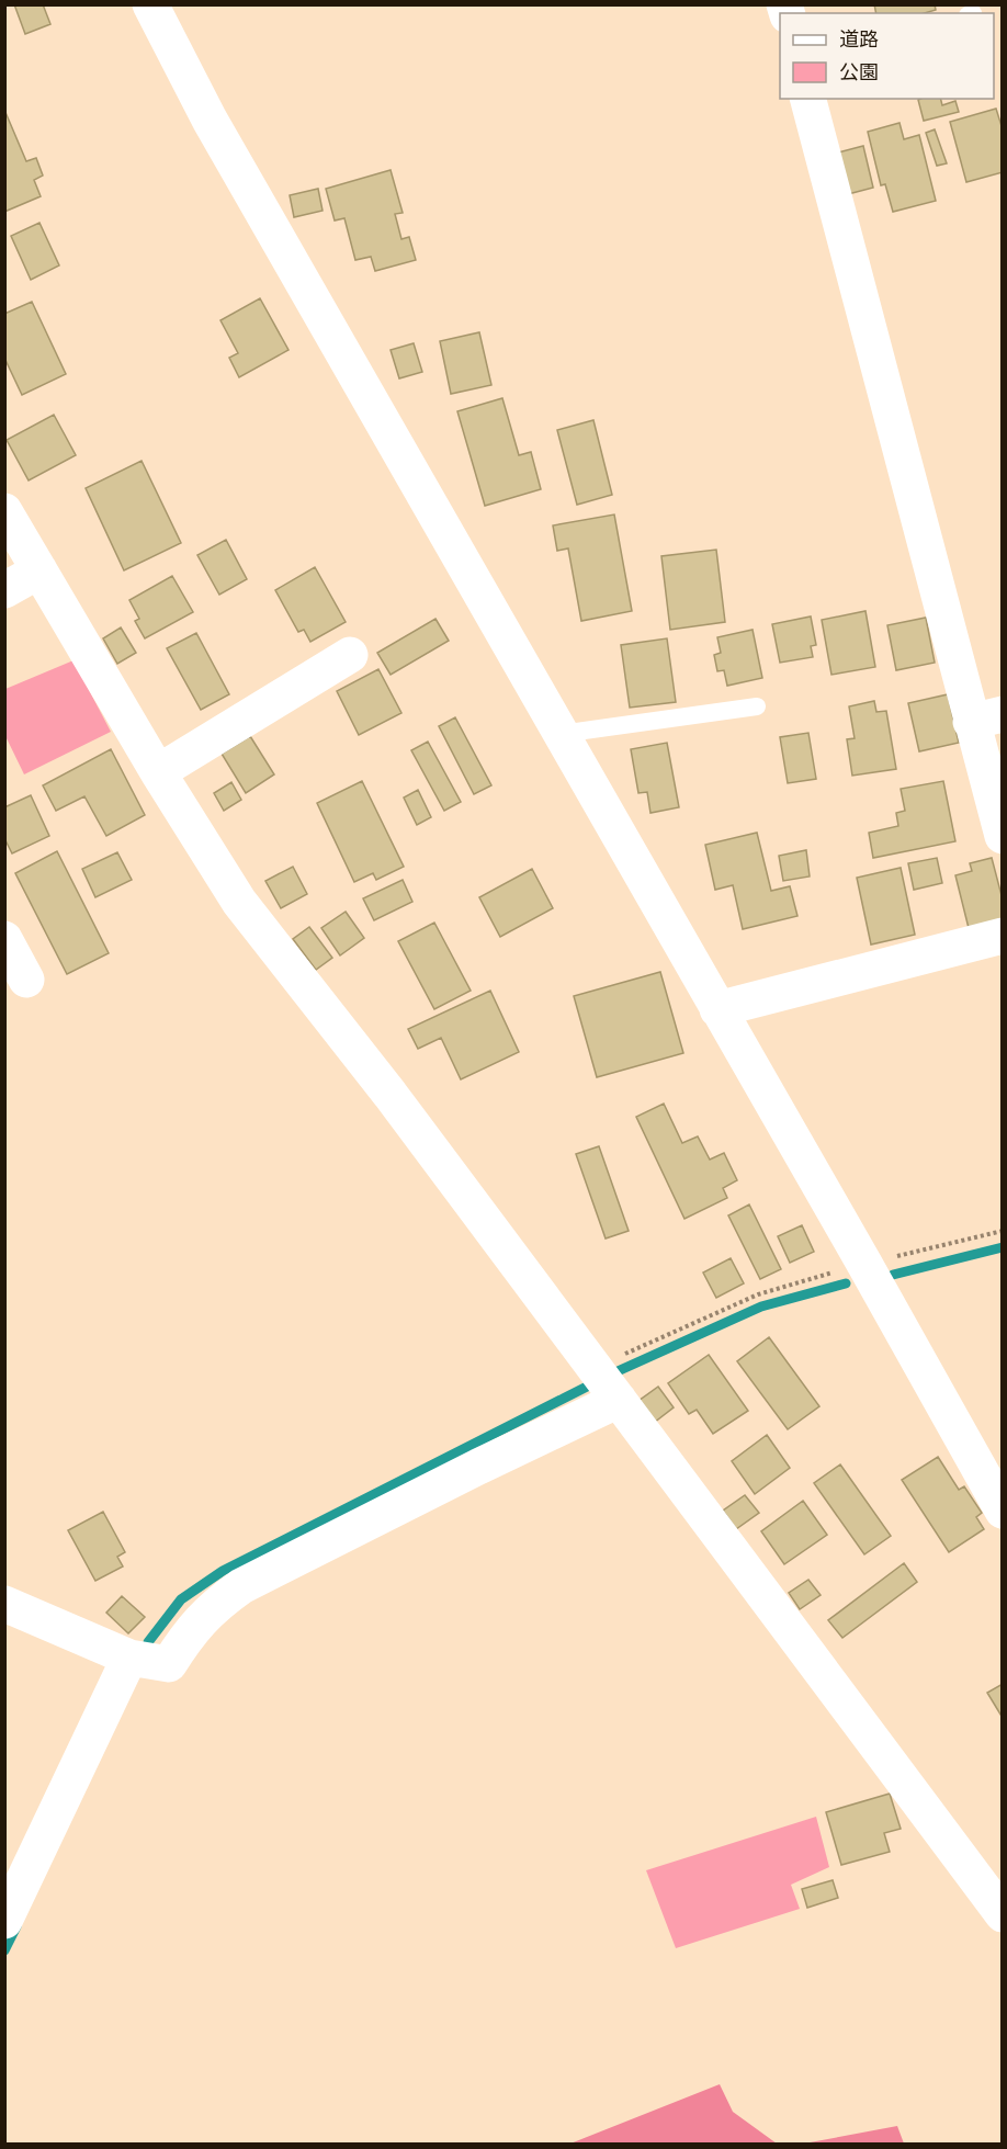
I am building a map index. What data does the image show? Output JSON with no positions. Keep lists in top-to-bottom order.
{
  "legend": ["道路", "公園"]
}
